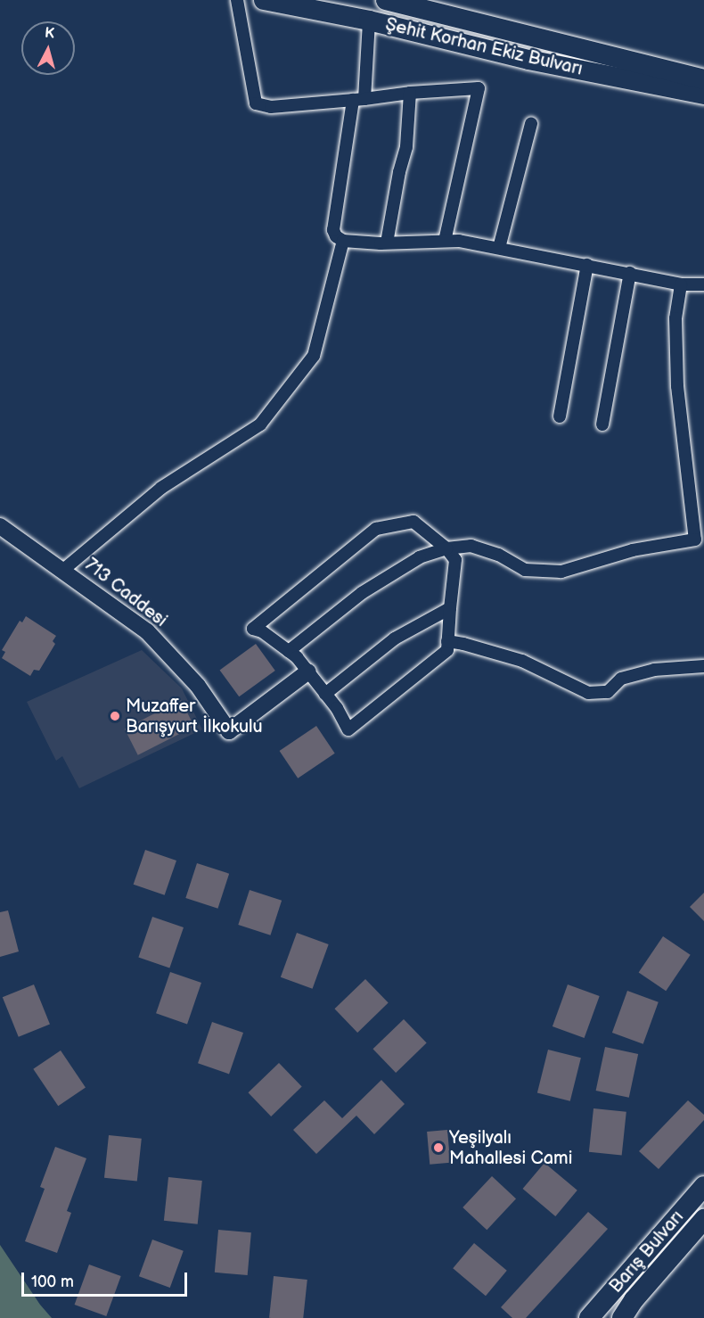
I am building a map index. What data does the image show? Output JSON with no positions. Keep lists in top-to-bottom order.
{
  "streets": {
    "main road": ["Şehit Korhan Ekiz Bulvarı", "Barış Bulvarı"],
    "street": ["713 Caddesi"]
  },
  "places": ["Muzaffer Barışyurt İlkokulu", "Yeşilyalı Mahallesi Cami"],
  "scale_bar": "100 m",
  "north": "top"
}
